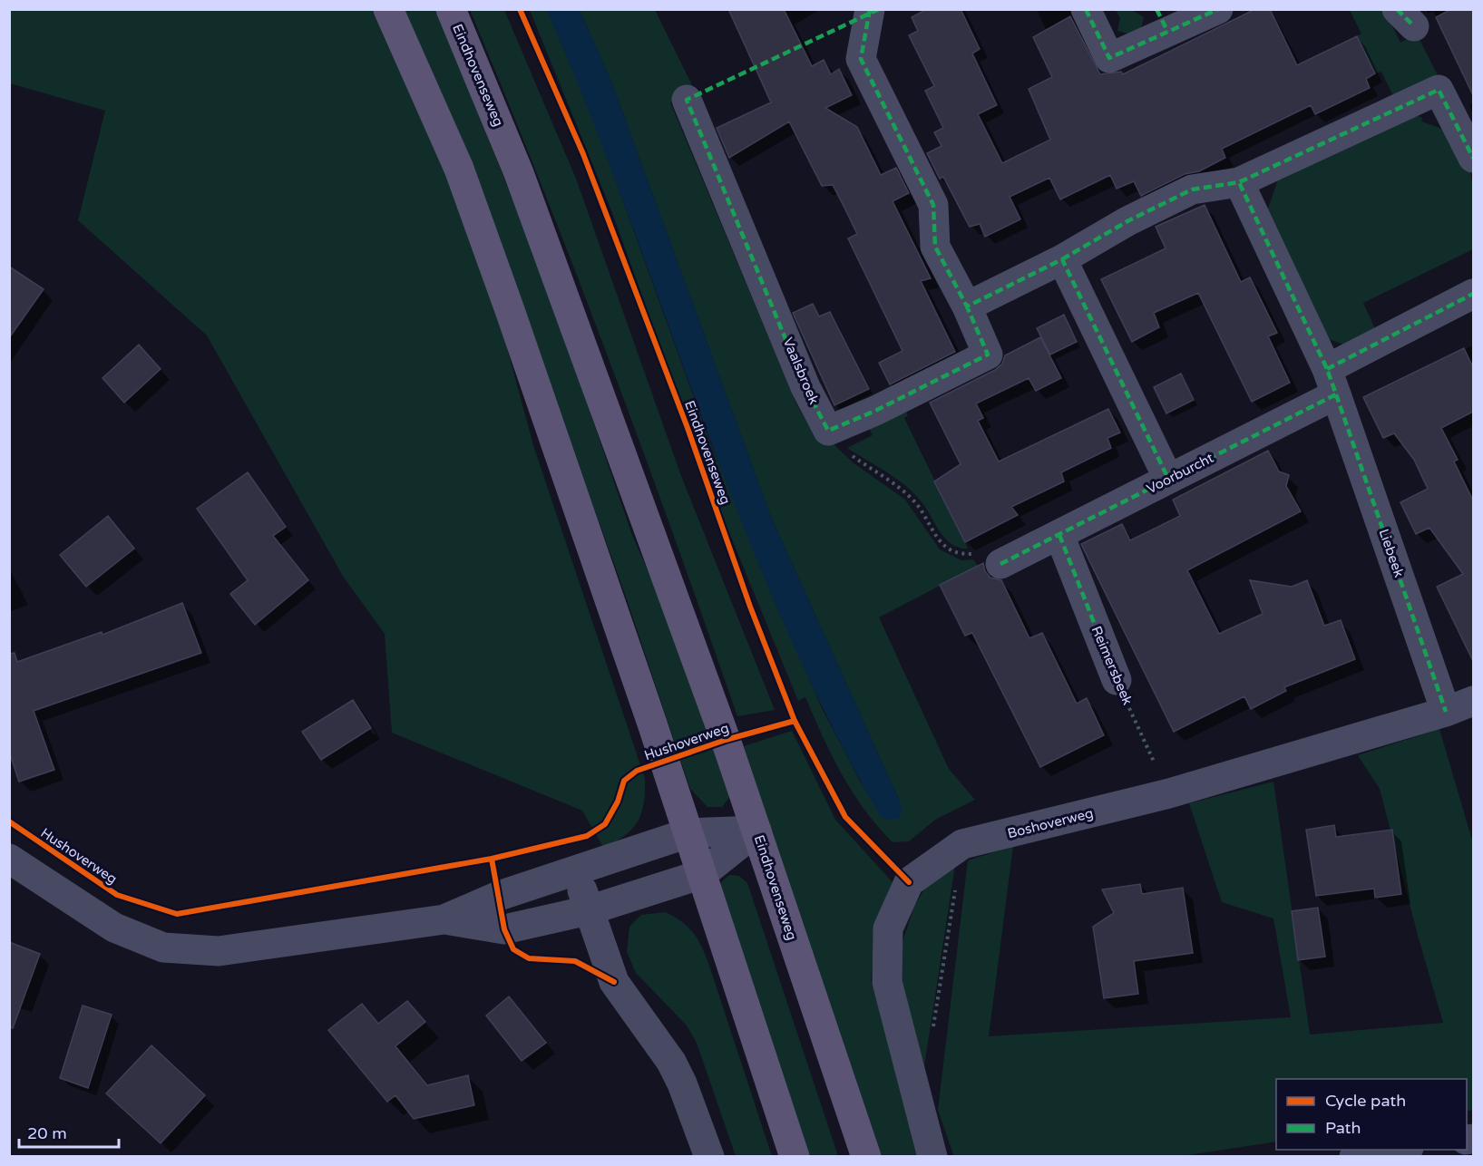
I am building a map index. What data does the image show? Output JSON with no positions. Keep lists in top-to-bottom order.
{
  "streets": {
    "main road": ["Eindhovenseweg"],
    "street": [
      "Vaalsbroek",
      "Voorburcht",
      "Liebeek",
      "Reimersbeek",
      "Boshoverweg"
    ],
    "cycle path": ["Hushoverweg"]
  },
  "crossings": [
    ["Voorburcht", "Liebeek"],
    ["Voorburcht", "Reimersbeek"],
    ["Liebeek", "Boshoverweg"],
    ["Reimersbeek", "Boshoverweg"]
  ],
  "legend": ["Cycle path", "Path"],
  "scale_bar": "20 m"
}
